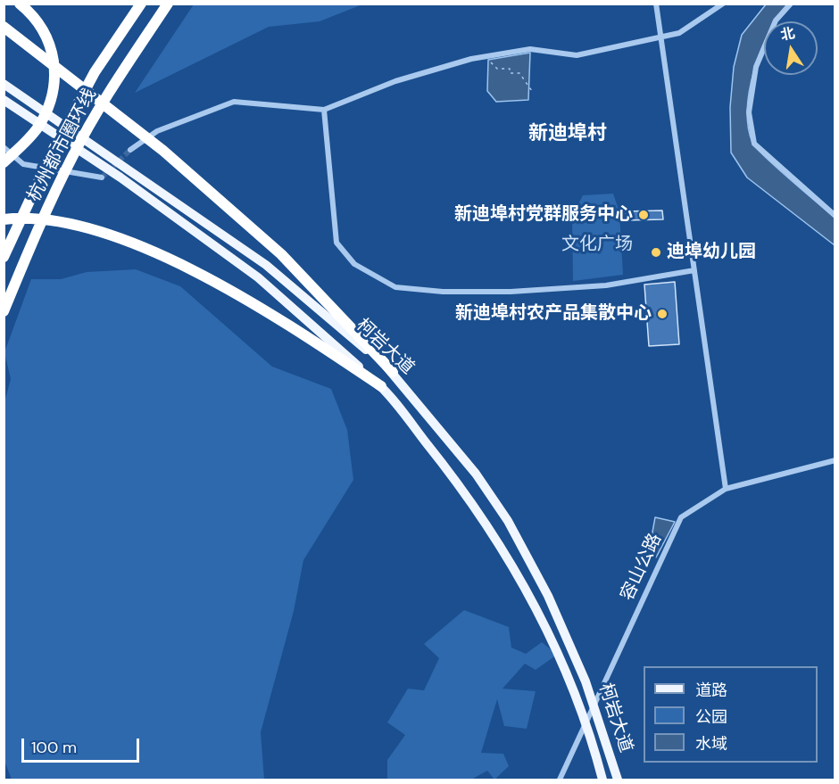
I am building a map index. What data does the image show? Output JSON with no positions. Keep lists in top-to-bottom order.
{
  "streets": {
    "highway": ["杭州都市圈环线"],
    "main road": ["柯岩大道"],
    "street": ["容山公路"]
  },
  "districts": ["新迪埠村"],
  "parks": ["文化广场"],
  "places": ["新迪埠村党群服务中心", "迪埠幼儿园", "新迪埠村农产品集散中心"],
  "legend": ["道路", "公园", "水域"],
  "scale_bar": "100 m",
  "north": "top"
}
